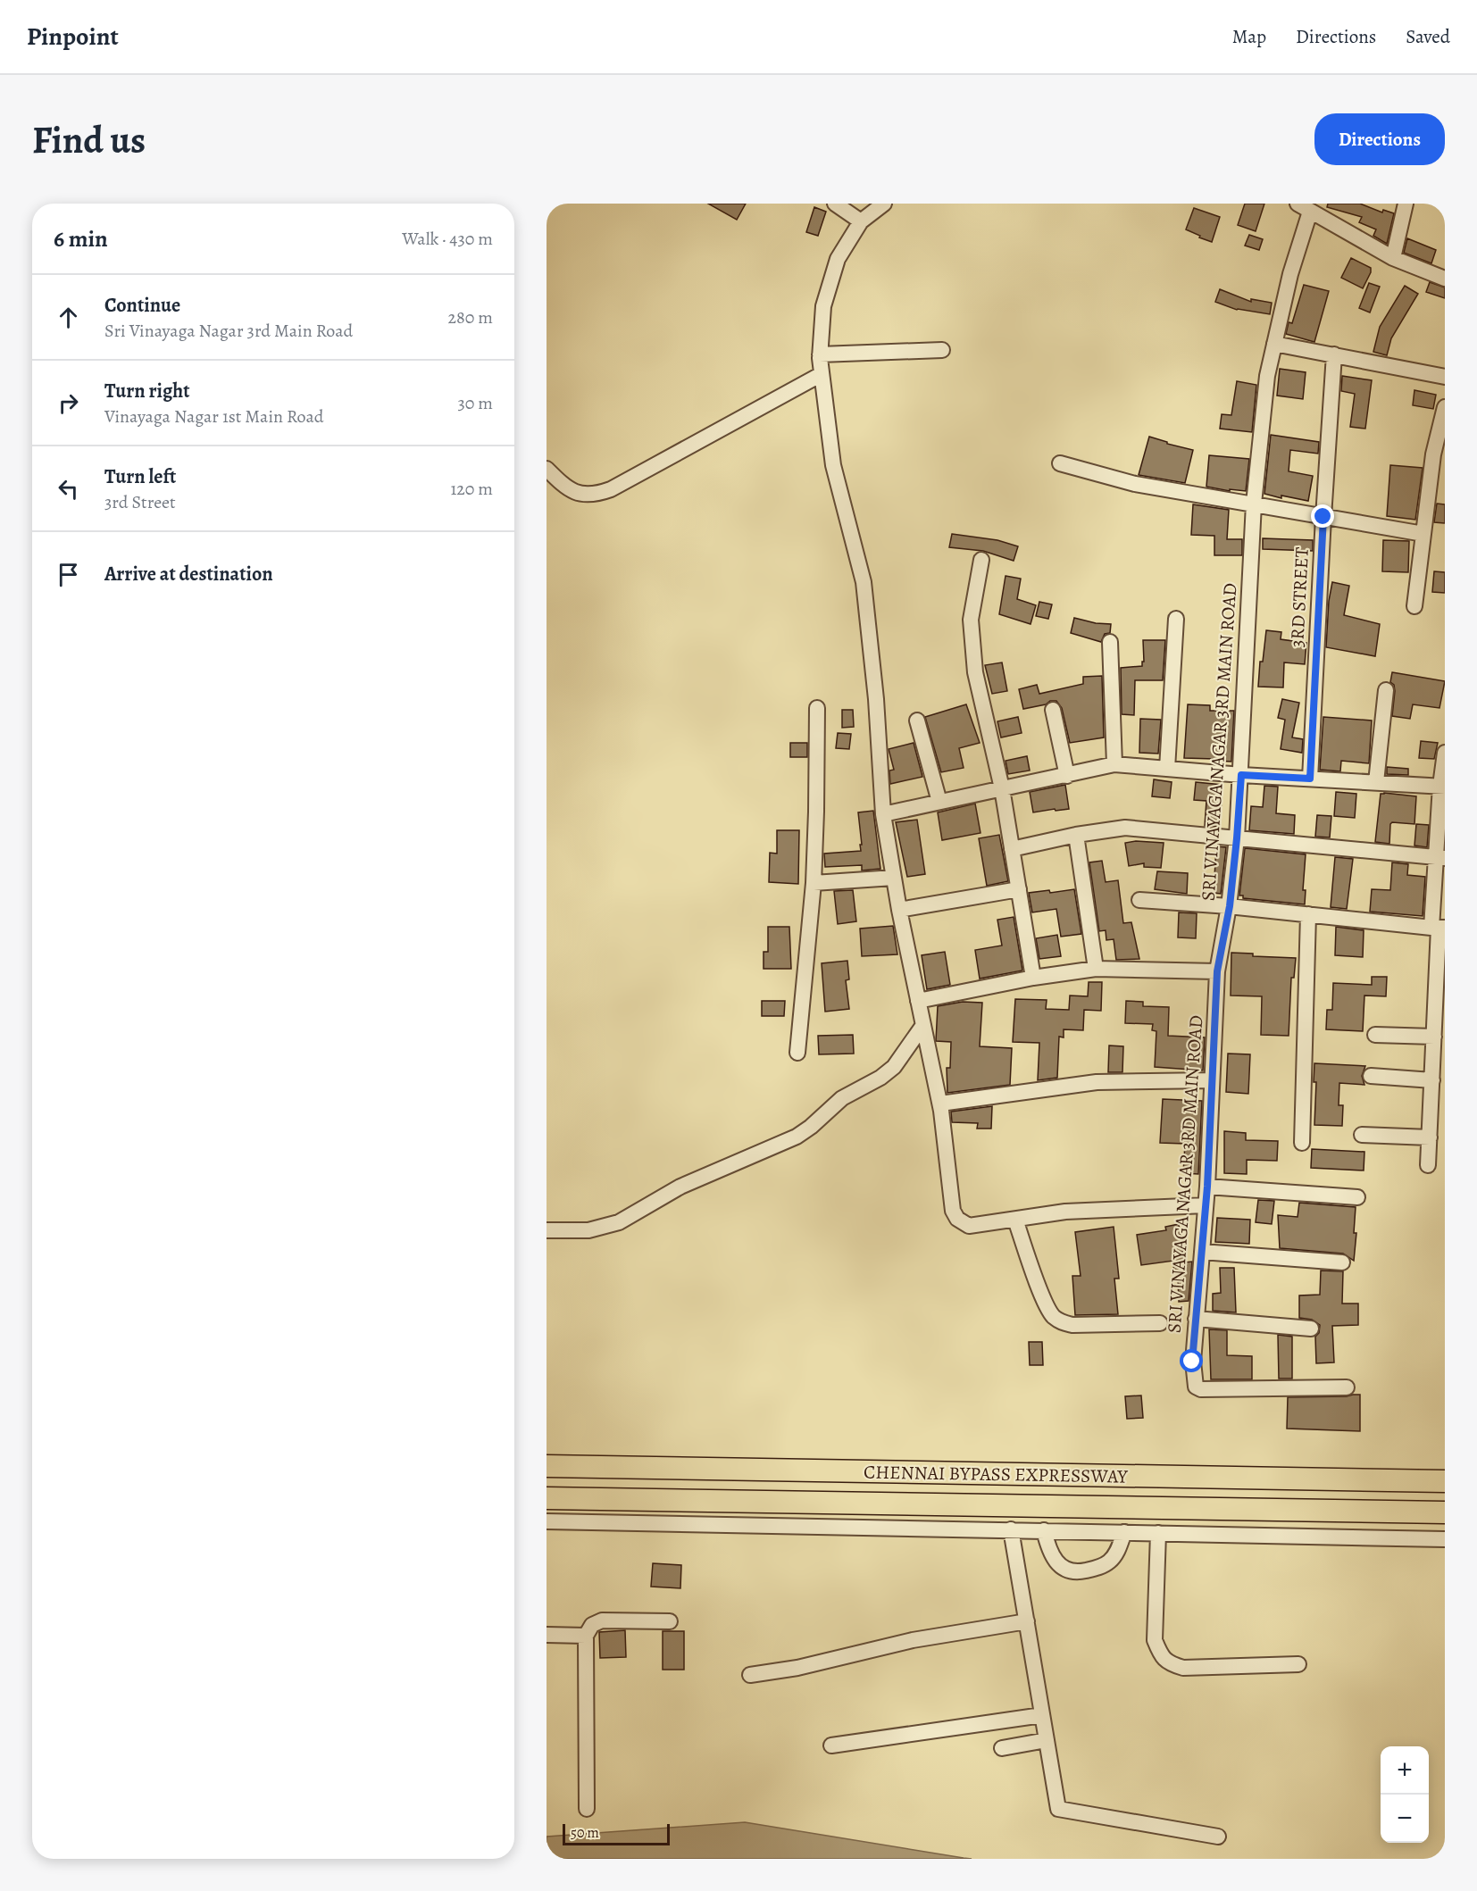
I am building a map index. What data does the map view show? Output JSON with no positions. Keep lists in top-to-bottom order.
{
  "streets": {
    "highway": ["CHENNAI BYPASS EXPRESSWAY"],
    "street": ["3RD STREET", "SRI VINAYAGA NAGAR 3RD MAIN ROAD"]
  },
  "scale_bar": "50 m",
  "page": {
    "header": "Pinpoint",
    "nav": ["Map", "Directions", "Saved"],
    "buttons": "Directions",
    "title": "Find us",
    "heading": ["6 min", "Walk · 430 m"],
    "list": [
      ["Continue", "Sri Vinayaga Nagar 3rd Main Road", "280 m"],
      ["Turn right", "Vinayaga Nagar 1st Main Road", "30 m"],
      ["Turn left", "3rd Street", "120 m"],
      "Arrive at destination"
    ],
    "map_buttons": ["+", "−"],
    "scale": "50 m"
  }
}
